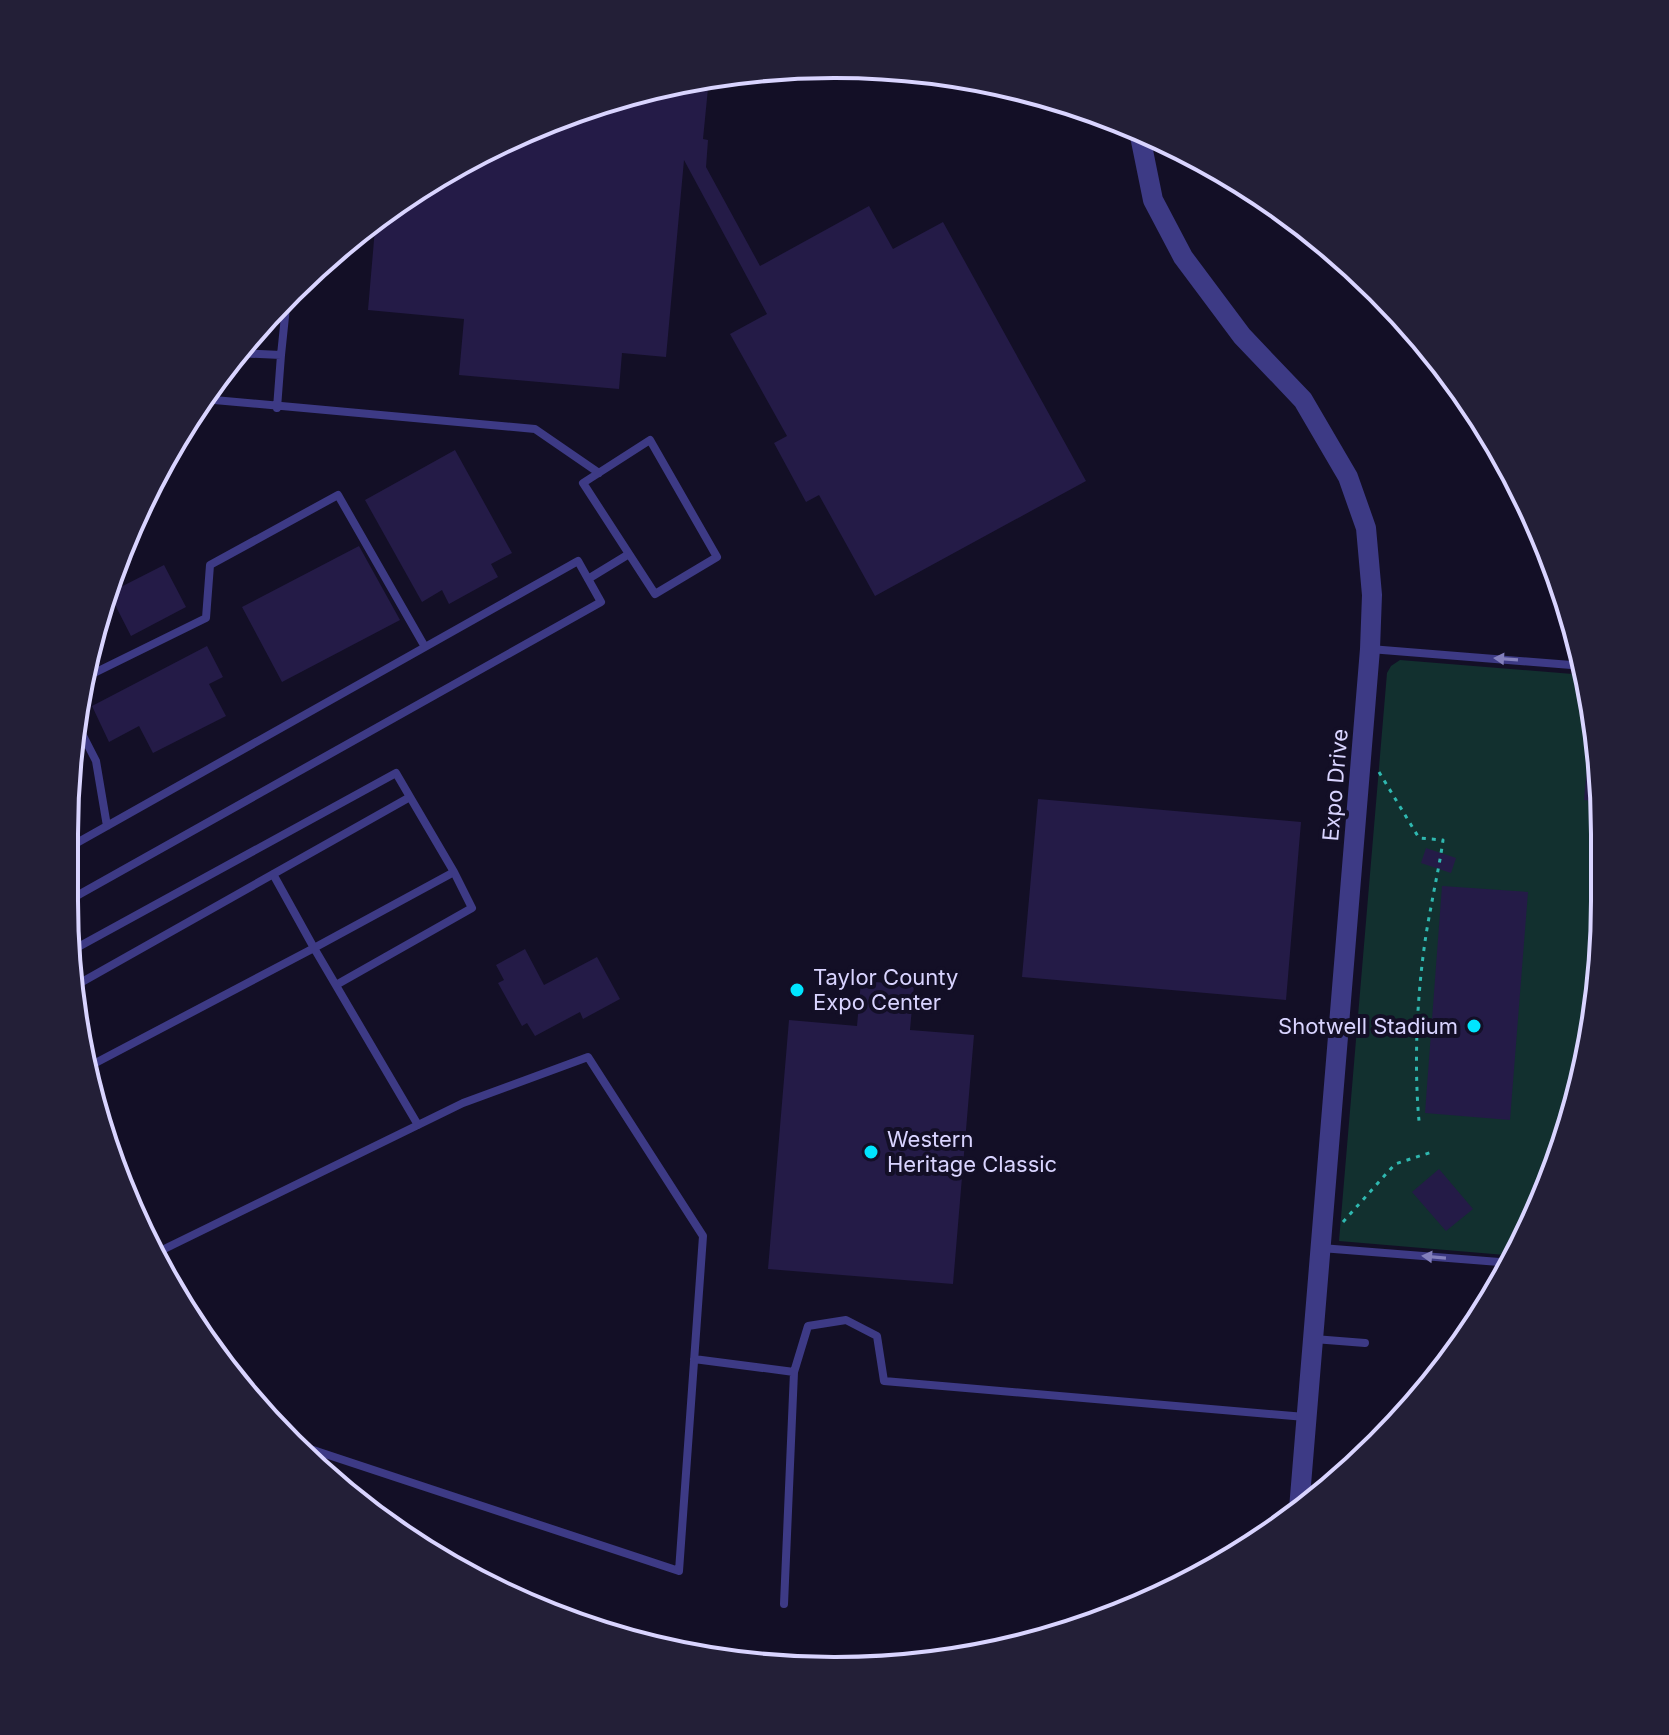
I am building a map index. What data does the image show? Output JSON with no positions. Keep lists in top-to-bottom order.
{
  "streets": {
    "street": ["Expo Drive"]
  },
  "places": ["Taylor County Expo Center", "Shotwell Stadium", "Western Heritage Classic"]
}
